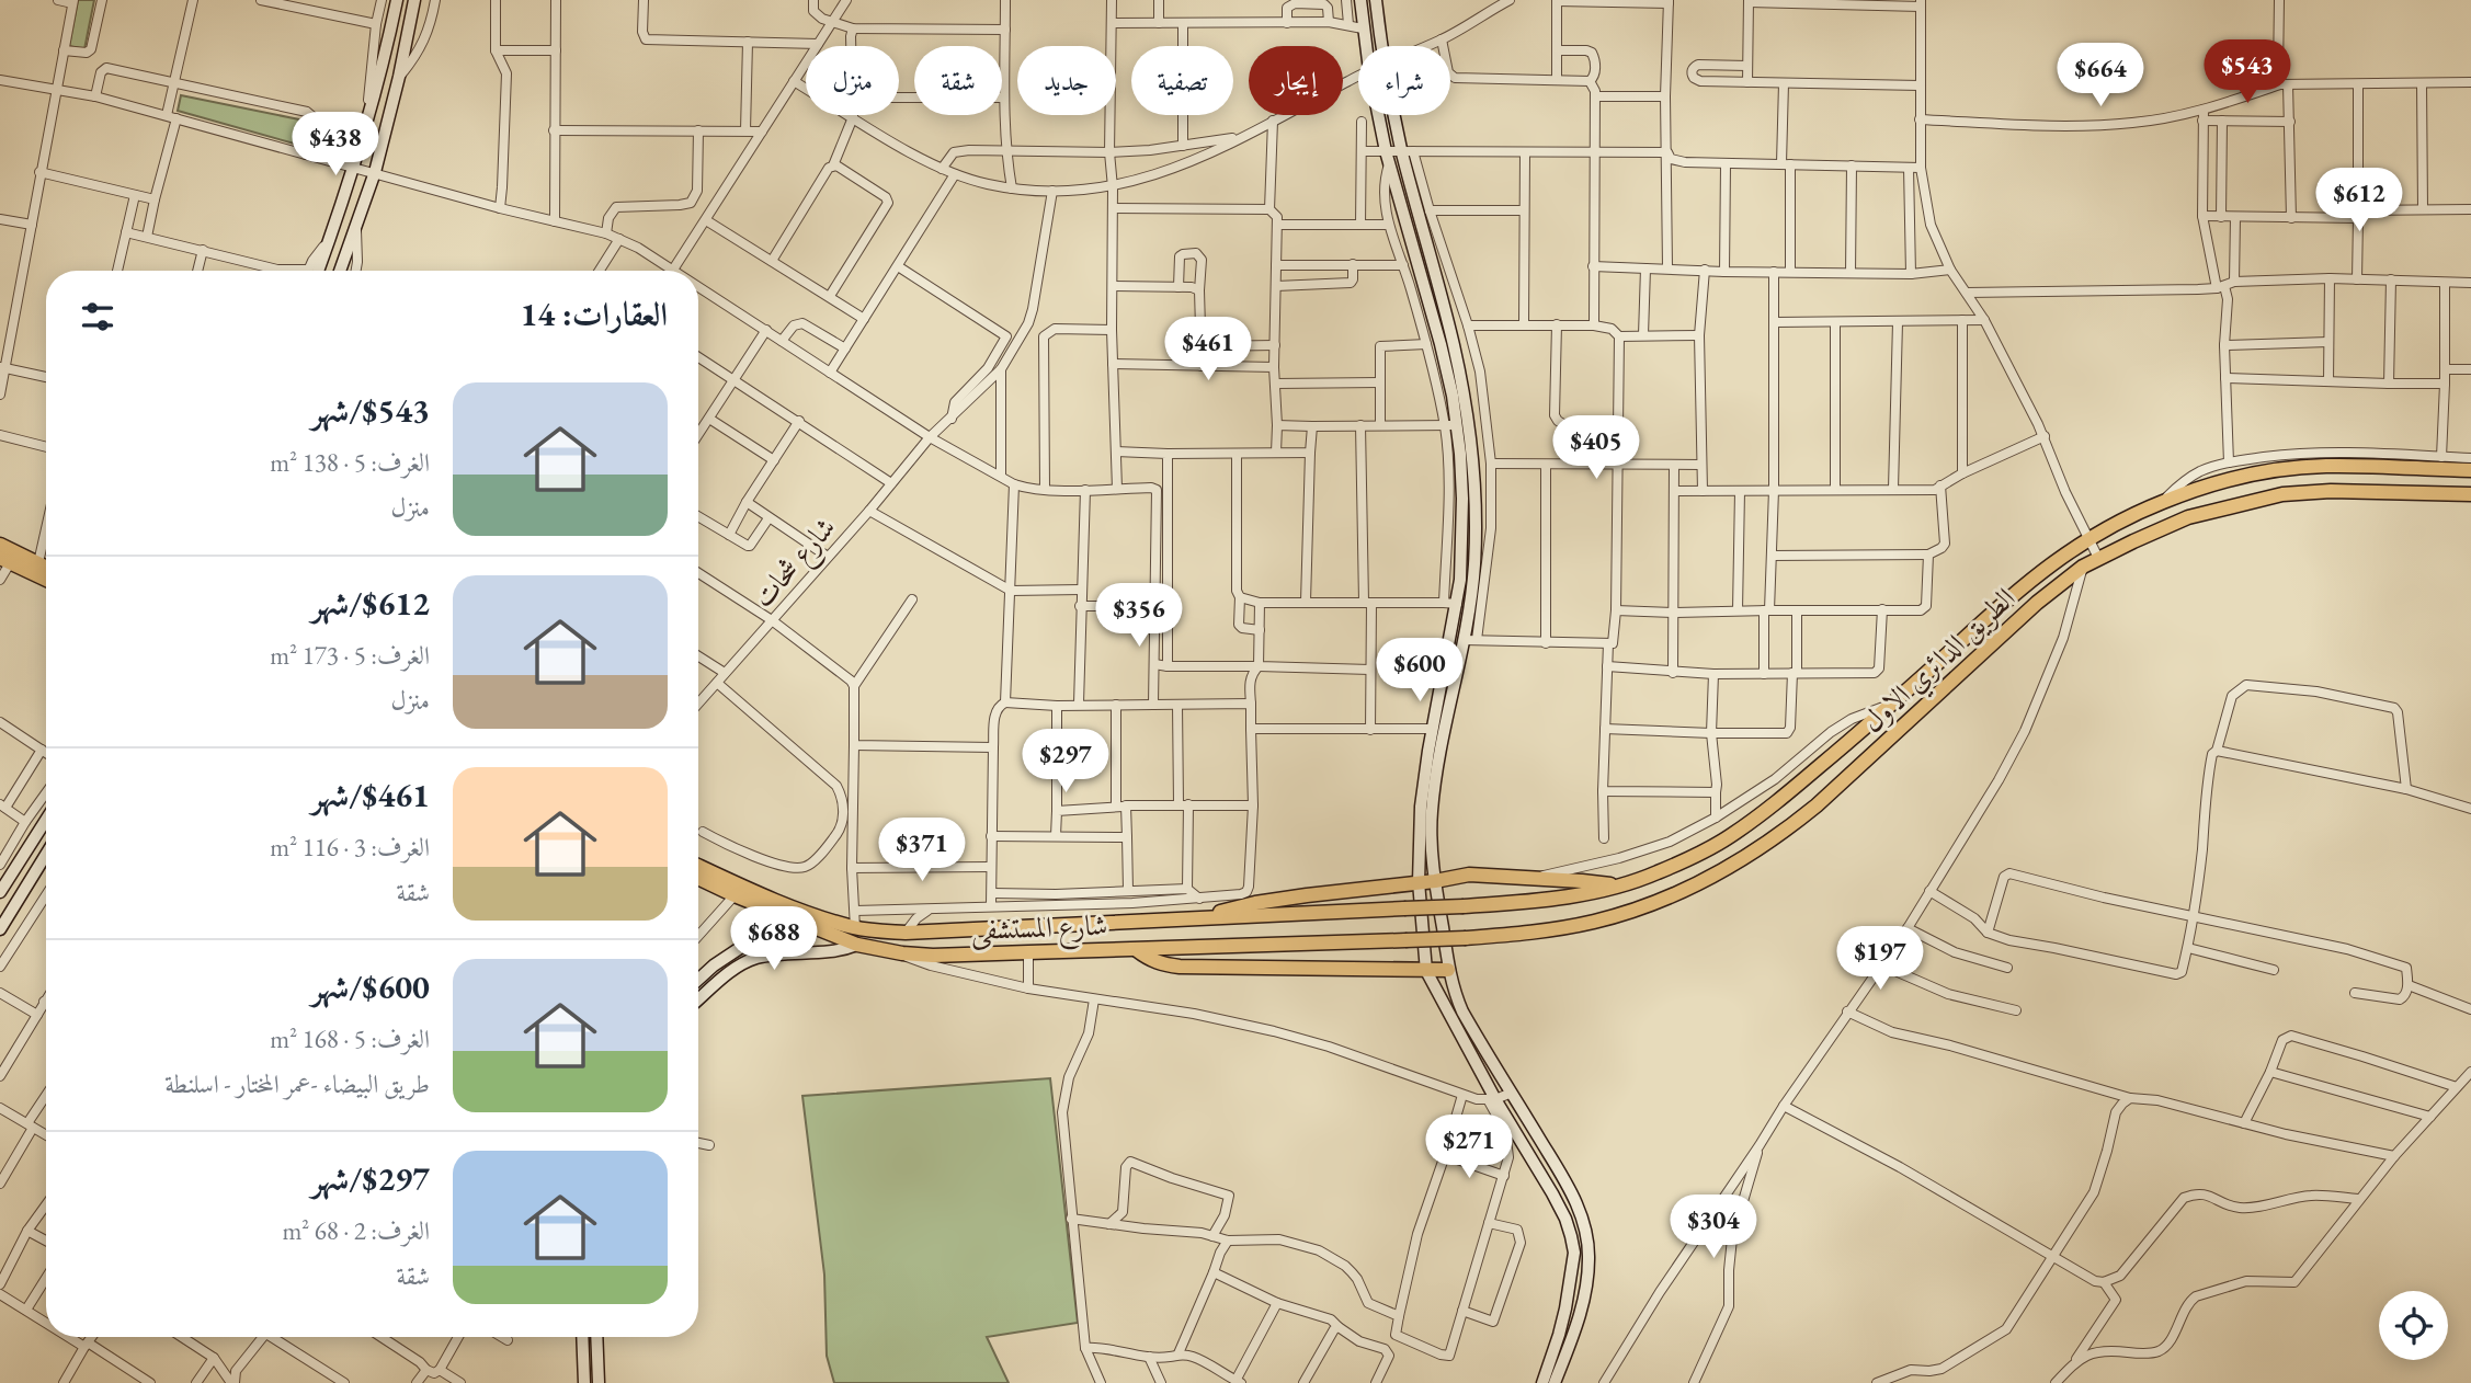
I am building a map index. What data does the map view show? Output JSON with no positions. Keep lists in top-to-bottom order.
{
  "streets": {
    "main road": ["الطريق الدائري الاول", "شارع المستشفى"],
    "street": ["شارع شحات"]
  },
  "crossings": [
    ["الطريق الدائري الاول", "شارع المستشفى"]
  ],
  "page": {
    "price": [
      "$543",
      "$664",
      "$438",
      "$612",
      "$461",
      "$405",
      "$356",
      "$600",
      "$297",
      "$371",
      "$688",
      "$197",
      "$271",
      "$304"
    ],
    "chip": [
      "شراء",
      "إيجار",
      "تصفية",
      "جديد",
      "شقة",
      "منزل"
    ],
    "heading": "العقارات: 14",
    "list": [
      {
        "name": "$543/شهر",
        "note": "الغرف: 5 · 138 m² · منزل"
      },
      {
        "name": "$612/شهر",
        "note": "الغرف: 5 · 173 m² · منزل"
      },
      {
        "name": "$461/شهر",
        "note": "الغرف: 3 · 116 m² · شقة"
      },
      {
        "name": "$600/شهر",
        "note": "الغرف: 5 · 168 m² · طريق البيضاء -عمر المختار - اسلنطة"
      },
      {
        "name": "$297/شهر",
        "note": "الغرف: 2 · 68 m² · شقة"
      }
    ]
  }
}
